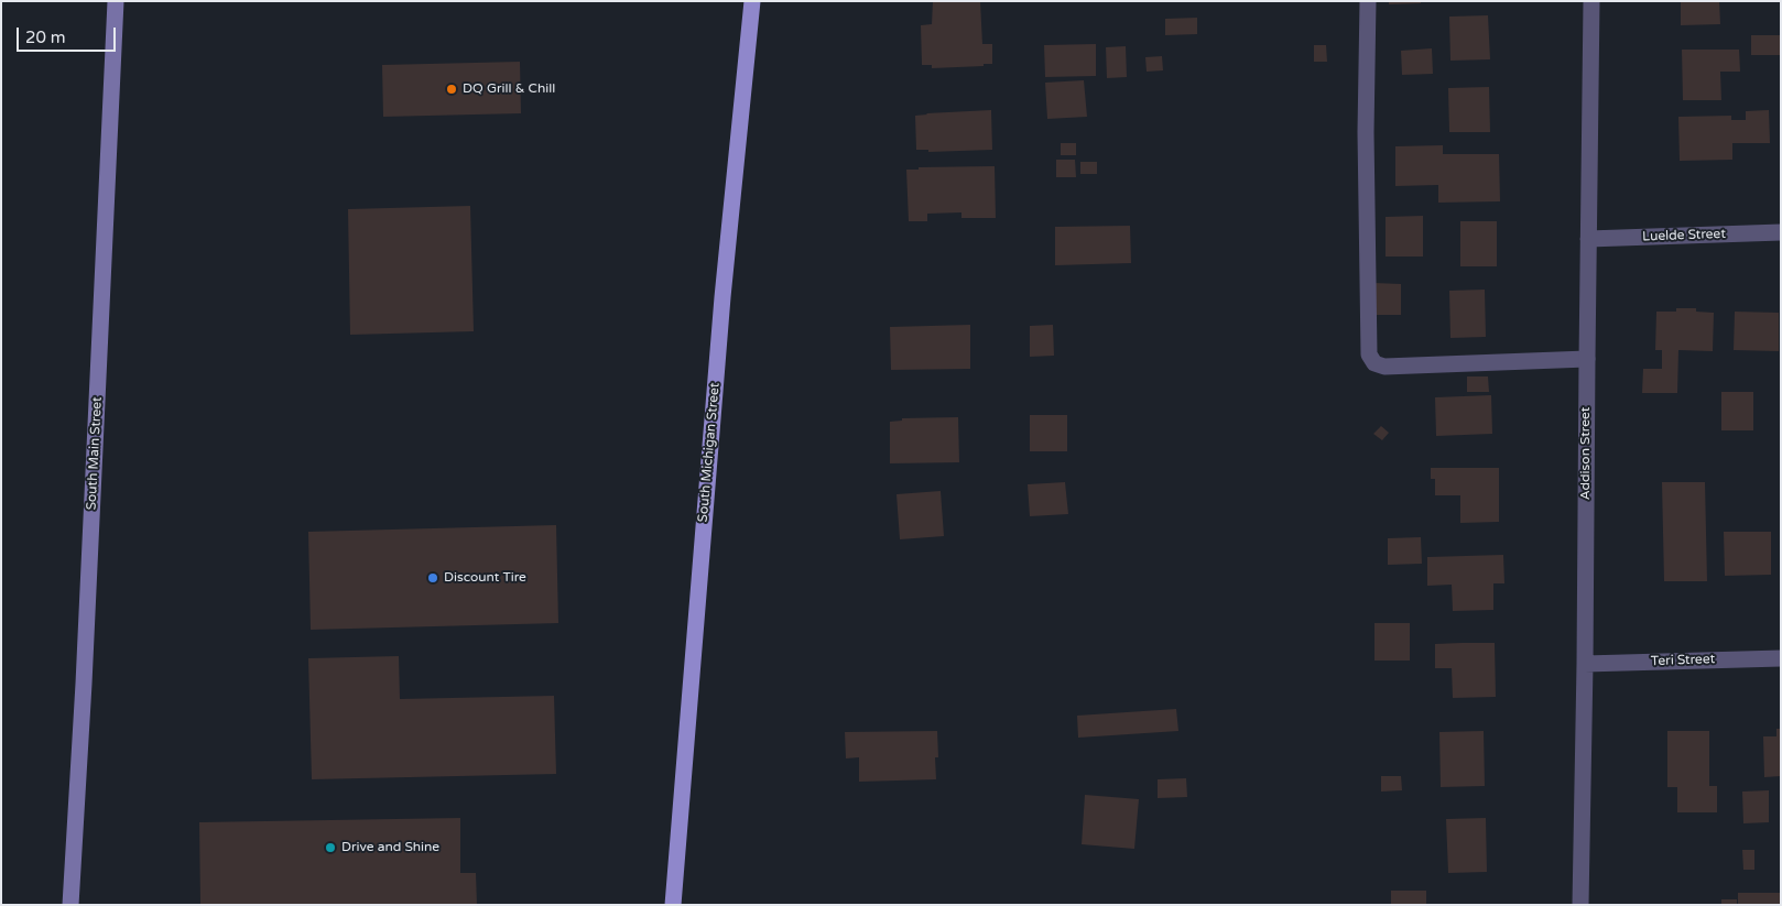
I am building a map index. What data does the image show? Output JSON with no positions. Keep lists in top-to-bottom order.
{
  "streets": {
    "main road": ["South Michigan Street"],
    "street": [
      "Luelde Street",
      "South Main Street",
      "Addison Street",
      "Teri Street"
    ]
  },
  "crossings": [
    ["Luelde Street", "Addison Street"],
    ["Addison Street", "Teri Street"]
  ],
  "places": ["DQ Grill & Chill", "Discount Tire", "Drive and Shine"],
  "scale_bar": "20 m"
}
